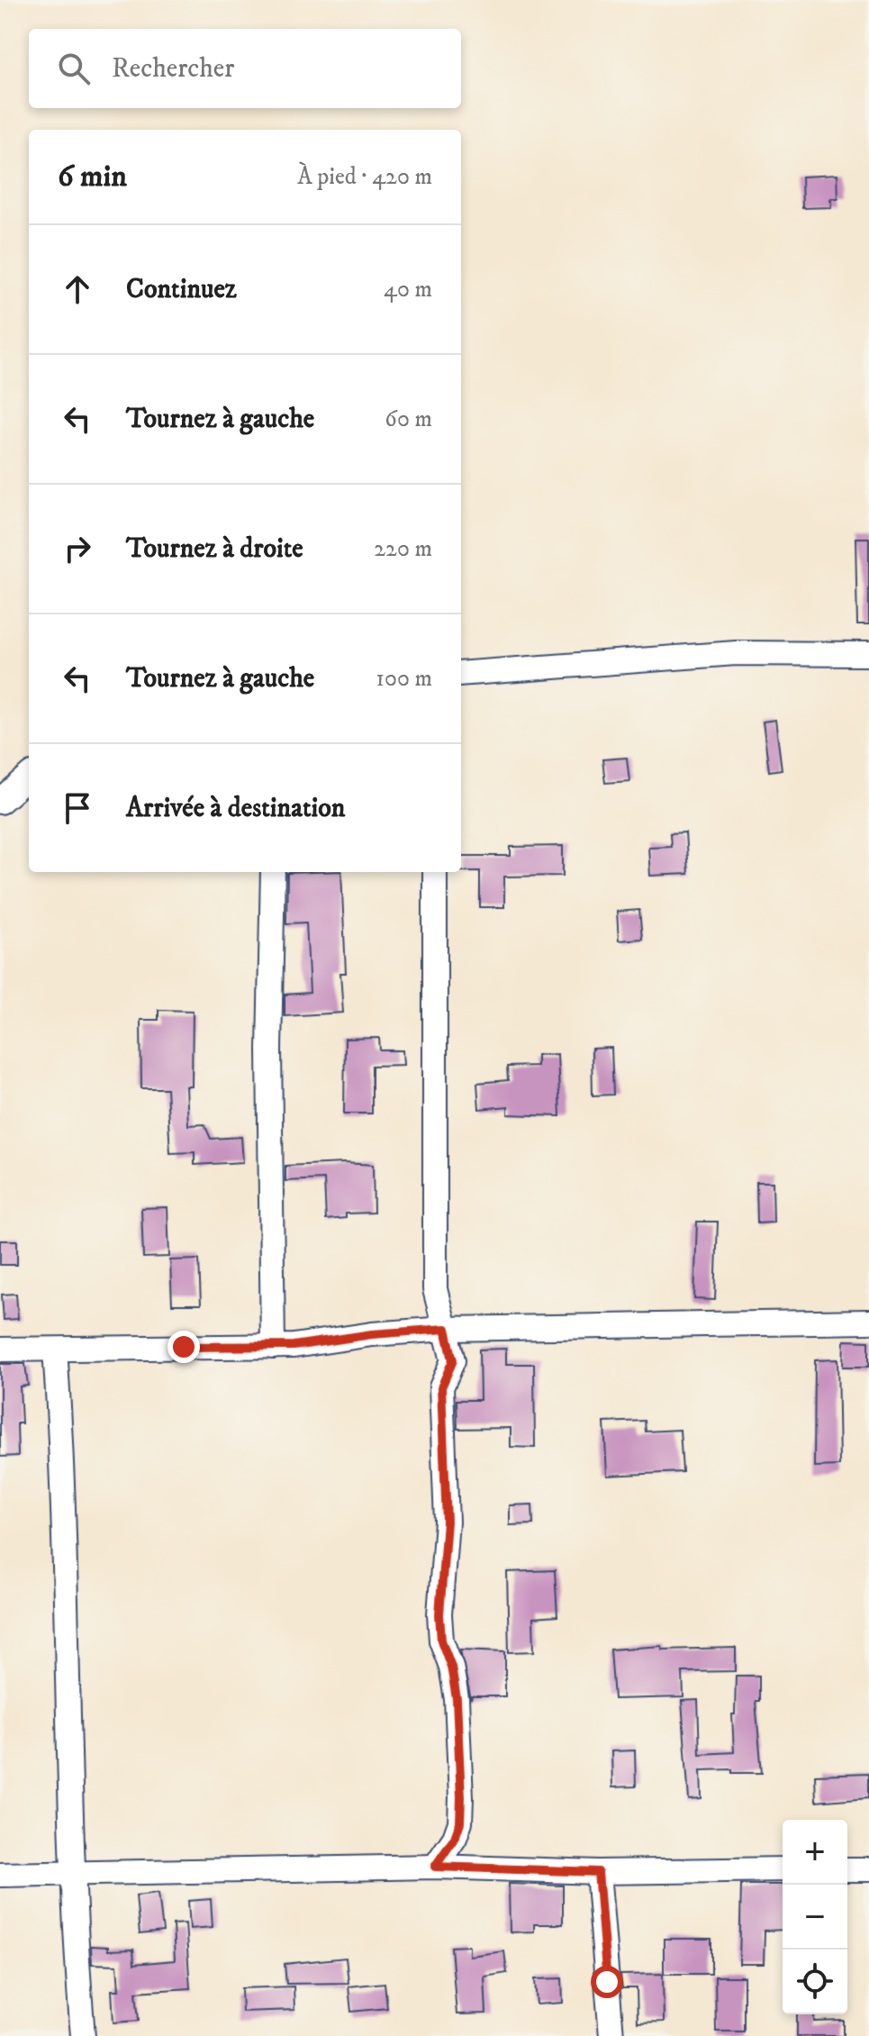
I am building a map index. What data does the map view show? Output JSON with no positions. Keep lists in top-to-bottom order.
{
  "page": {
    "search": "Rechercher",
    "heading": ["6 min", "À pied · 420 m"],
    "list": [
      ["Continuez", "40 m"],
      ["Tournez à gauche", "60 m"],
      ["Tournez à droite", "220 m"],
      ["Tournez à gauche", "100 m"],
      "Arrivée à destination"
    ],
    "map_buttons": ["+", "−"]
  }
}
